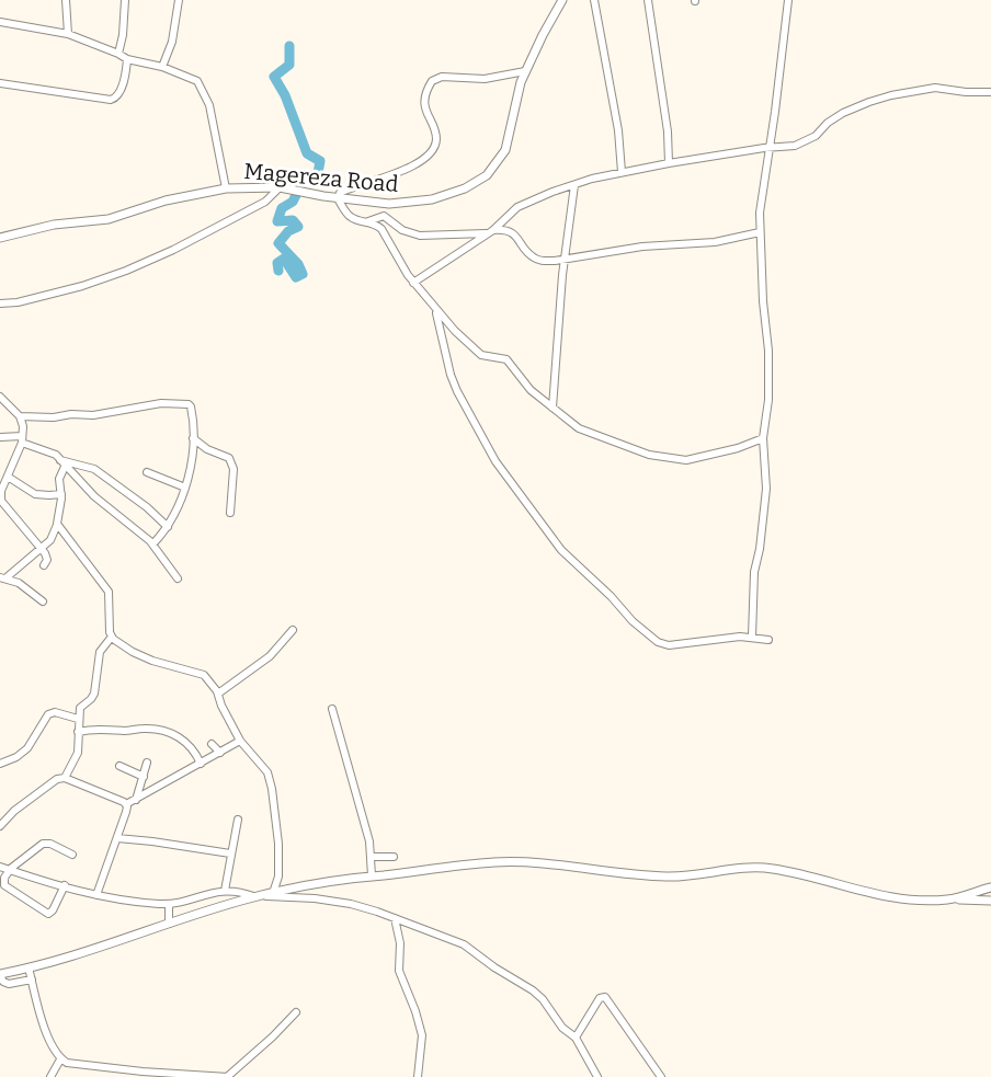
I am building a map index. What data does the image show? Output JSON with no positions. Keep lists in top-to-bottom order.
{
  "streets": {
    "street": ["Magereza Road"]
  }
}
